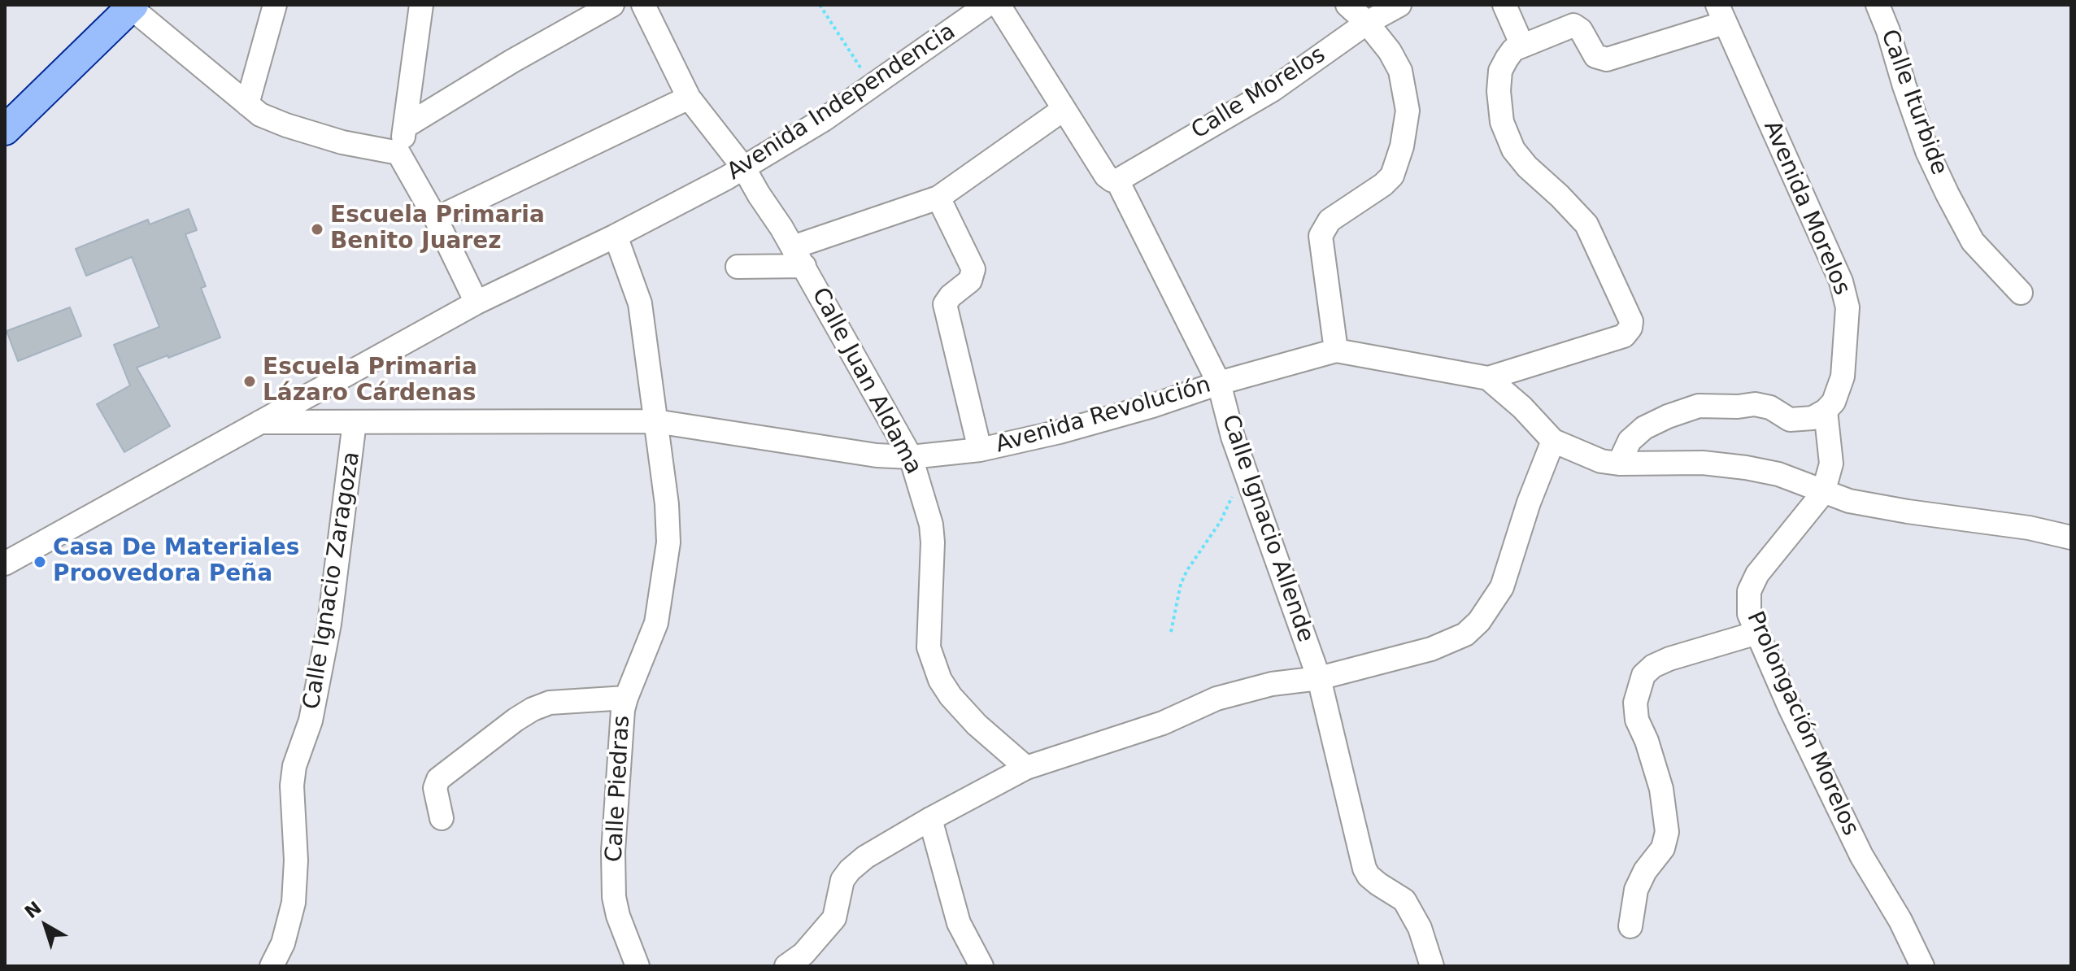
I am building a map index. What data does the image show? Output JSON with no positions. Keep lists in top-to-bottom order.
{
  "streets": {
    "street": [
      "Calle Morelos",
      "Avenida Independencia",
      "Calle Iturbide",
      "Avenida Morelos",
      "Calle Juan Aldama",
      "Avenida Revolución",
      "Calle Ignacio Allende",
      "Calle Ignacio Zaragoza",
      "Prolongación Morelos",
      "Calle Piedras"
    ]
  },
  "crossings": [
    ["Calle Morelos", "Calle Ignacio Allende"],
    ["Avenida Independencia", "Calle Juan Aldama"],
    ["Avenida Independencia", "Avenida Revolución"],
    ["Avenida Independencia", "Calle Piedras"],
    ["Calle Juan Aldama", "Avenida Revolución"],
    ["Avenida Revolución", "Calle Ignacio Allende"],
    ["Avenida Revolución", "Calle Ignacio Zaragoza"],
    ["Avenida Revolución", "Calle Piedras"]
  ],
  "places": ["Escuela Primaria Benito Juarez", "Escuela Primaria Lázaro Cárdenas", "Casa De Materiales Proovedora Peña"],
  "north": "top left"
}
